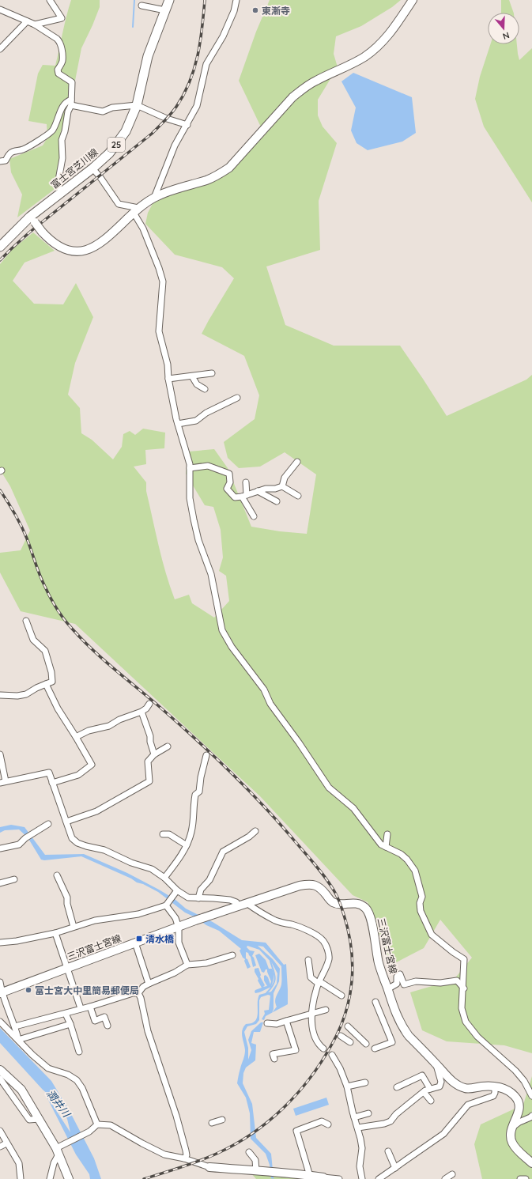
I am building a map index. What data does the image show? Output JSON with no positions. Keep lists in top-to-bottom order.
{
  "streets": {
    "main road": ["25", "富士宮芝川線", "三沢富士宮線"]
  },
  "water": ["潤井川"],
  "places": {
    "other": ["東漸寺", "富士宮大中里簡易郵便局"],
    "transit": ["清水橋"]
  },
  "north": "bottom"
}
